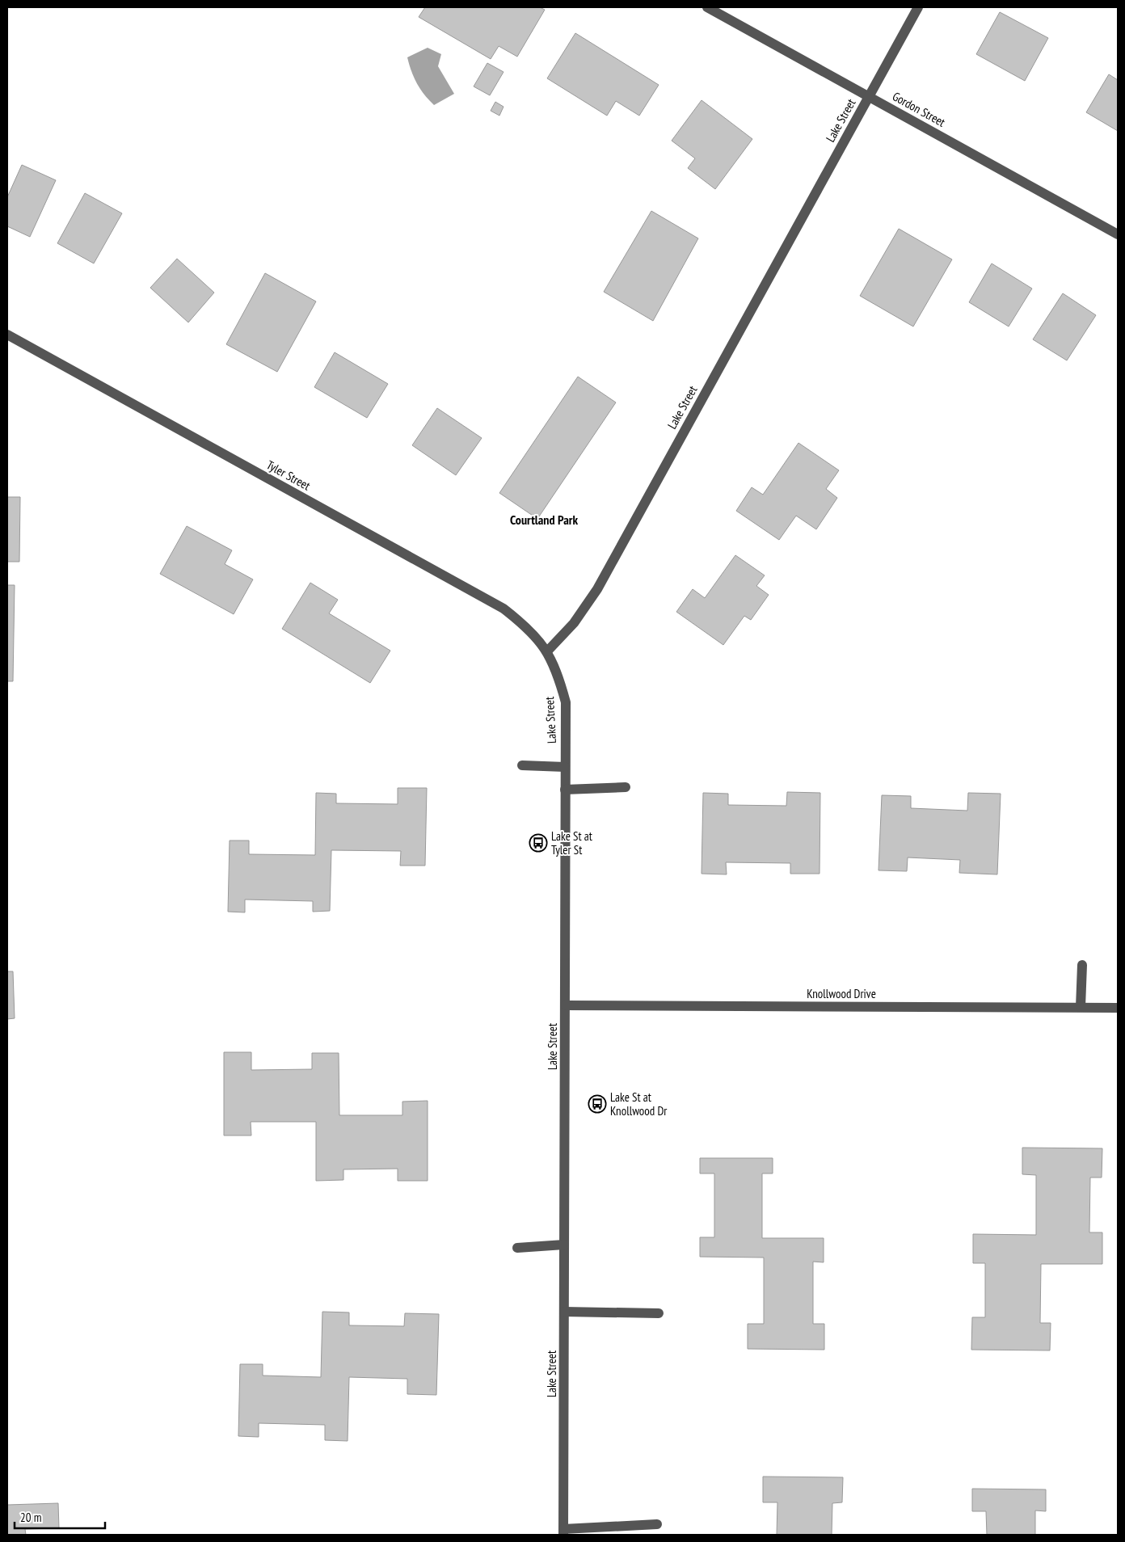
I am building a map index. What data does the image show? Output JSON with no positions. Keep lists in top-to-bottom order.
{
  "streets": {
    "street": [
      "Gordon Street",
      "Lake Street",
      "Tyler Street",
      "Knollwood Drive"
    ]
  },
  "crossings": [
    ["Gordon Street", "Lake Street"],
    ["Lake Street", "Tyler Street"],
    ["Lake Street", "Knollwood Drive"]
  ],
  "districts": ["Courtland Park"],
  "places": {
    "bus stop": ["Lake St at Tyler St", "Lake St at Knollwood Dr"]
  },
  "scale_bar": "20 m"
}
